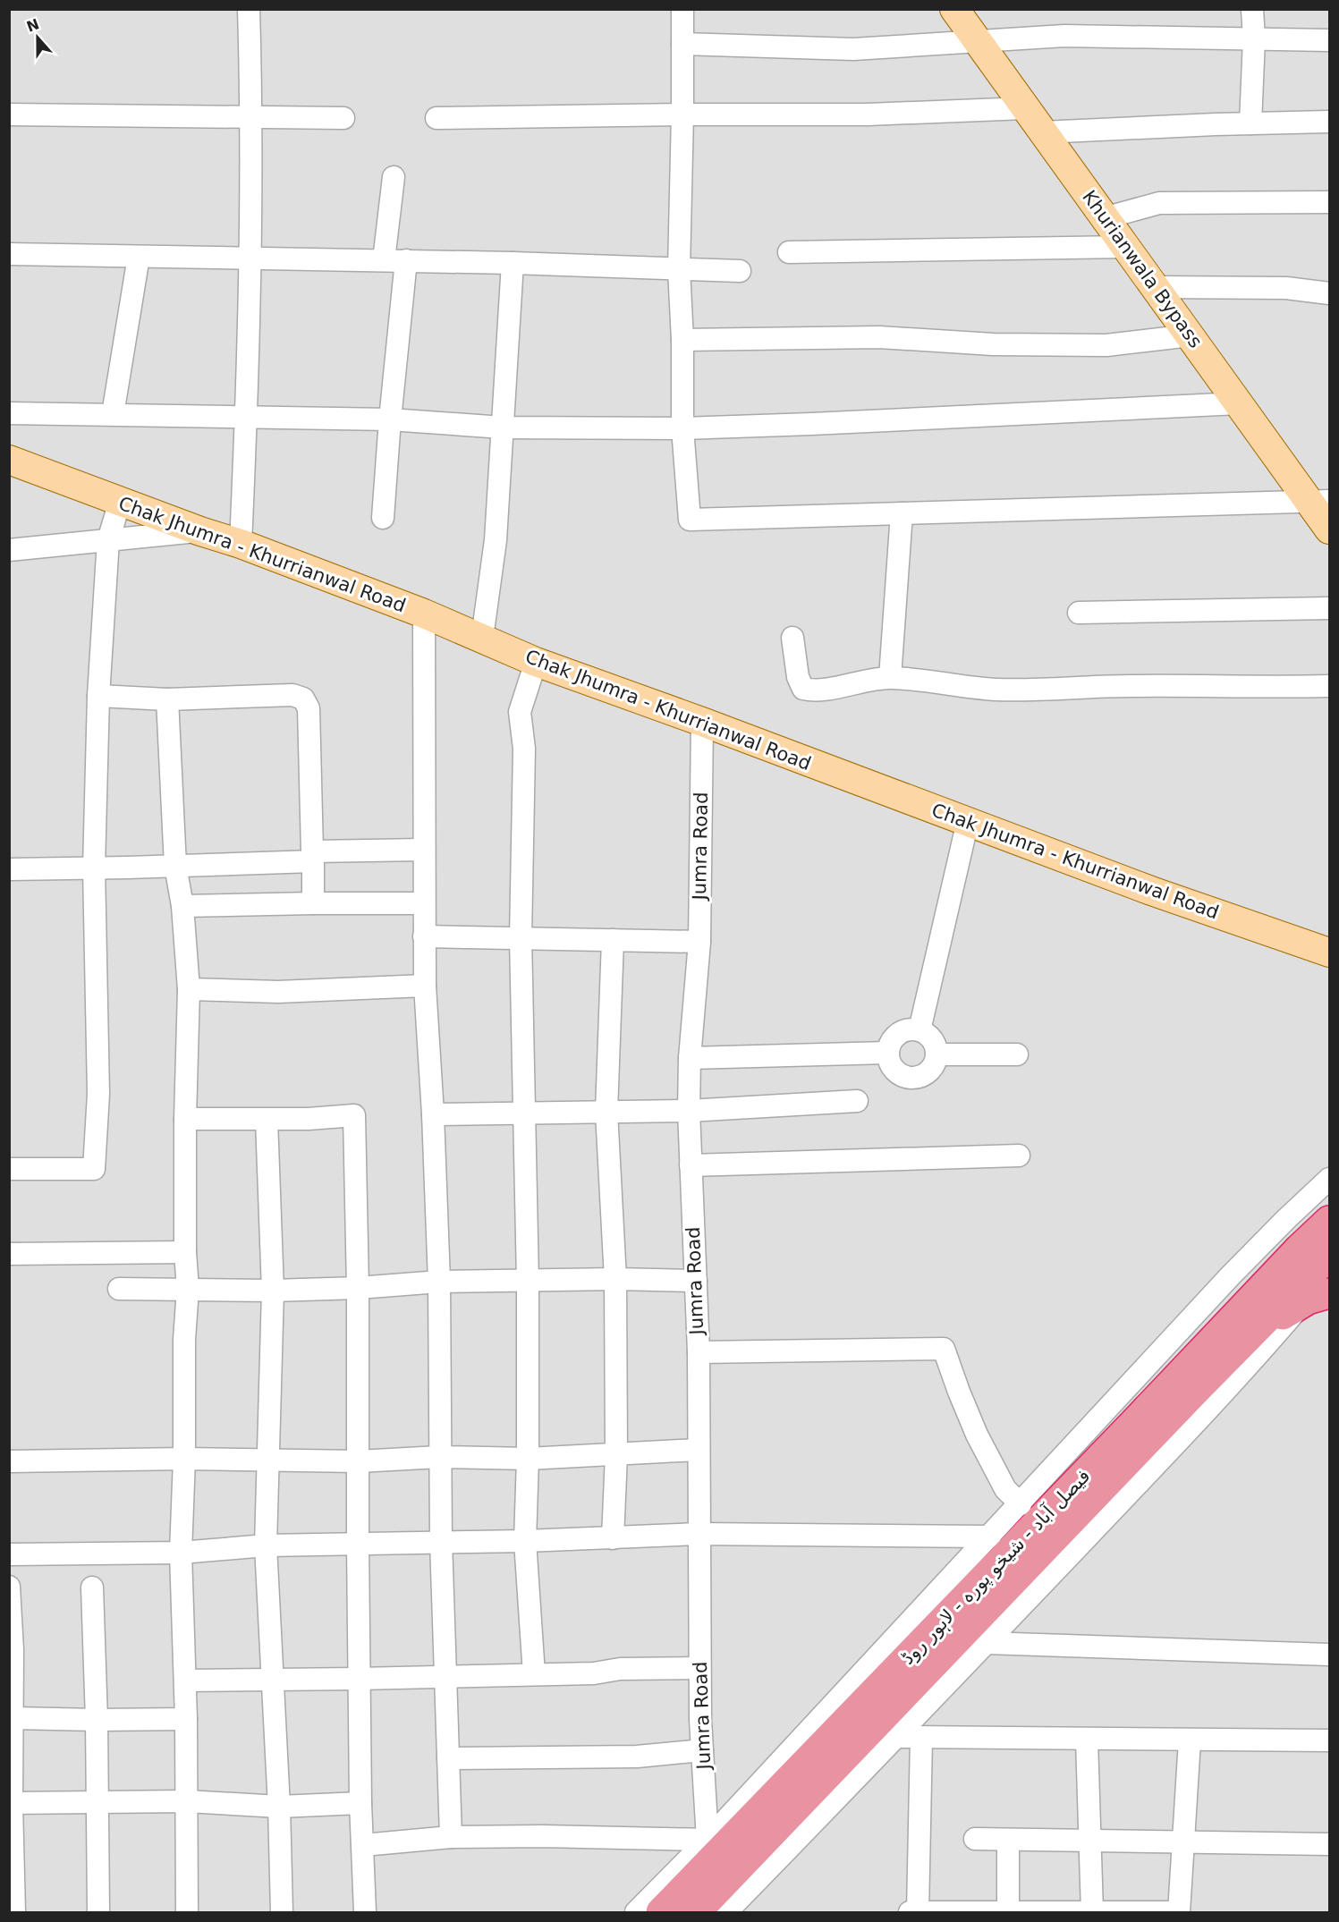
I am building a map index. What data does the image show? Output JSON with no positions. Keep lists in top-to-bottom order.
{
  "streets": {
    "highway": ["فیصل آباد - شیخو پورہ - لاہور روڈ"],
    "main road": ["Khurianwala Bypass", "Chak Jhumra - Khurrianwal Road"],
    "street": ["Jumra Road"]
  },
  "crossings": [
    ["Chak Jhumra - Khurrianwal Road", "Jumra Road"]
  ],
  "north": "top"
}
